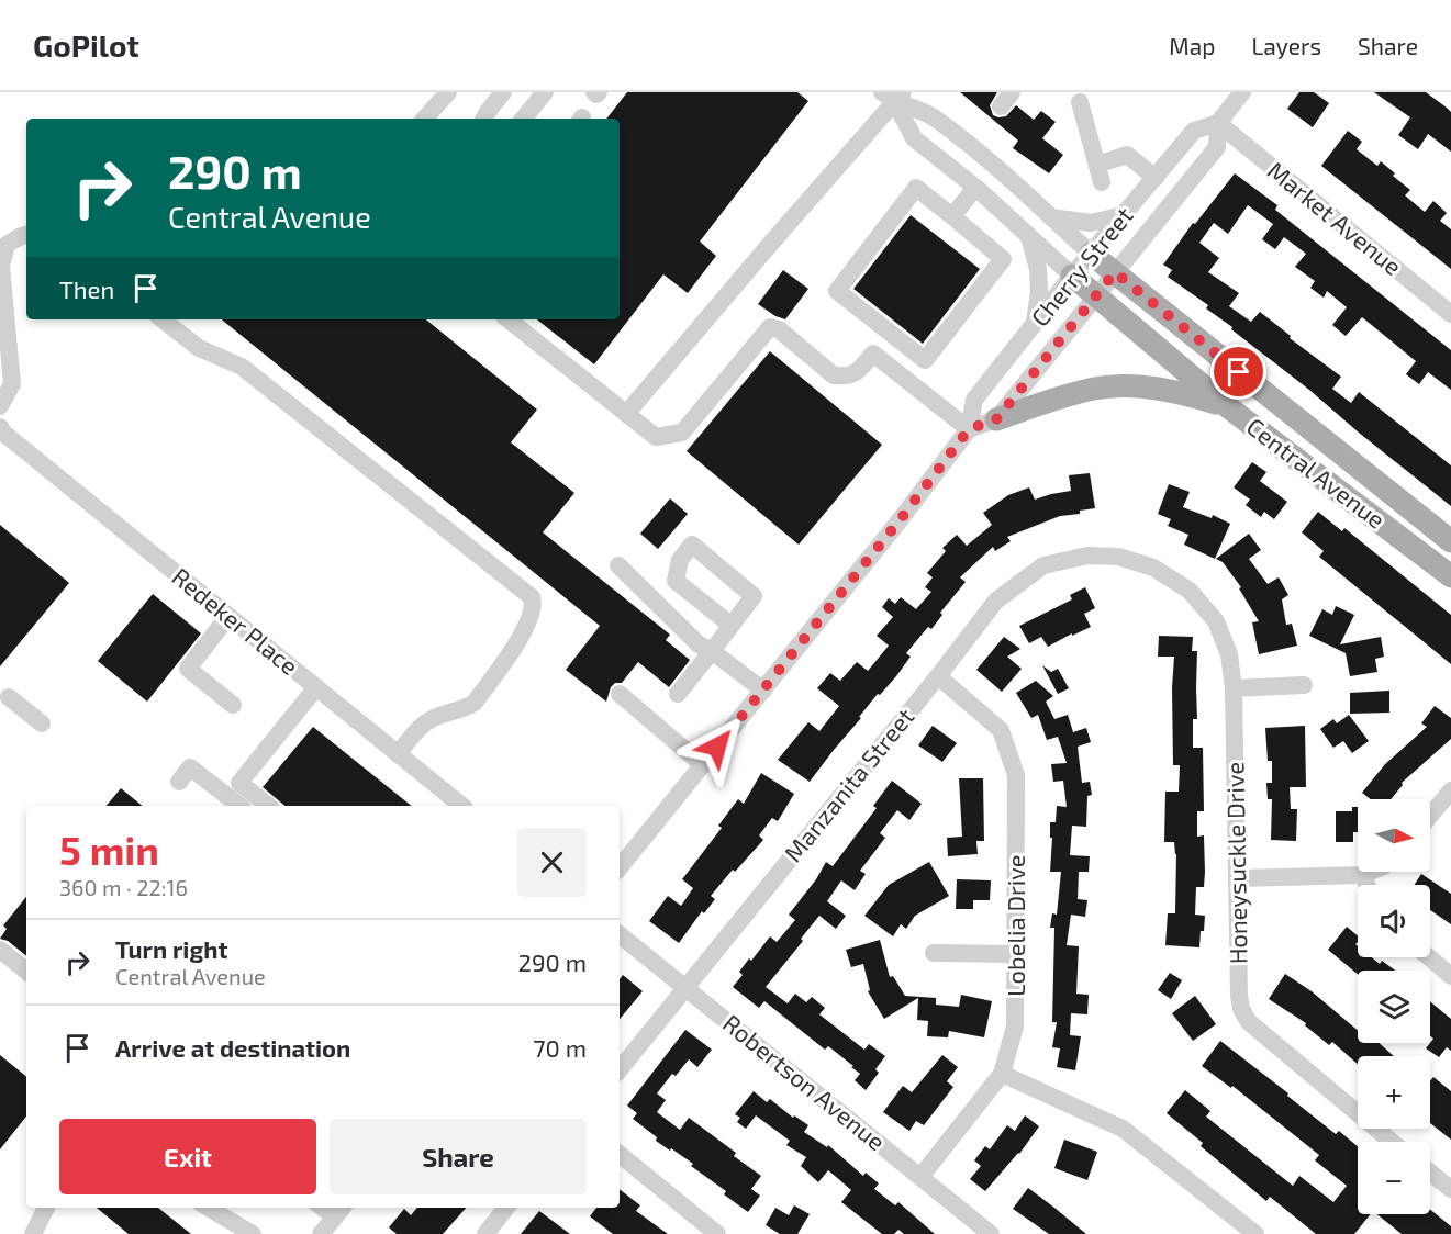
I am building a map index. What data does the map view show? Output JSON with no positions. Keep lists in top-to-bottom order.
{
  "streets": {
    "main road": ["Central Avenue"],
    "street": [
      "Market Avenue",
      "Cherry Street",
      "Redeker Place",
      "Manzanita Street",
      "Honeysuckle Drive",
      "Lobelia Drive",
      "Robertson Avenue"
    ]
  },
  "crossings": [
    ["Market Avenue", "Cherry Street"],
    ["Cherry Street", "Central Avenue"],
    ["Manzanita Street", "Honeysuckle Drive"],
    ["Manzanita Street", "Lobelia Drive"],
    ["Manzanita Street", "Robertson Avenue"],
    ["Lobelia Drive", "Robertson Avenue"]
  ],
  "north": "right",
  "page": {
    "header": "GoPilot",
    "nav": ["Map", "Layers", "Share"],
    "turn": ["290 m", "Central Avenue"],
    "then": "Then",
    "map_buttons": ["+", "−"],
    "heading": ["5 min", "360 m · 22:16"],
    "list": [
      {
        "name": "Turn right",
        "note": "Central Avenue",
        "value": "290 m"
      },
      {
        "name": "Arrive at destination",
        "value": "70 m"
      }
    ],
    "buttons": ["Exit", "Share"]
  }
}
